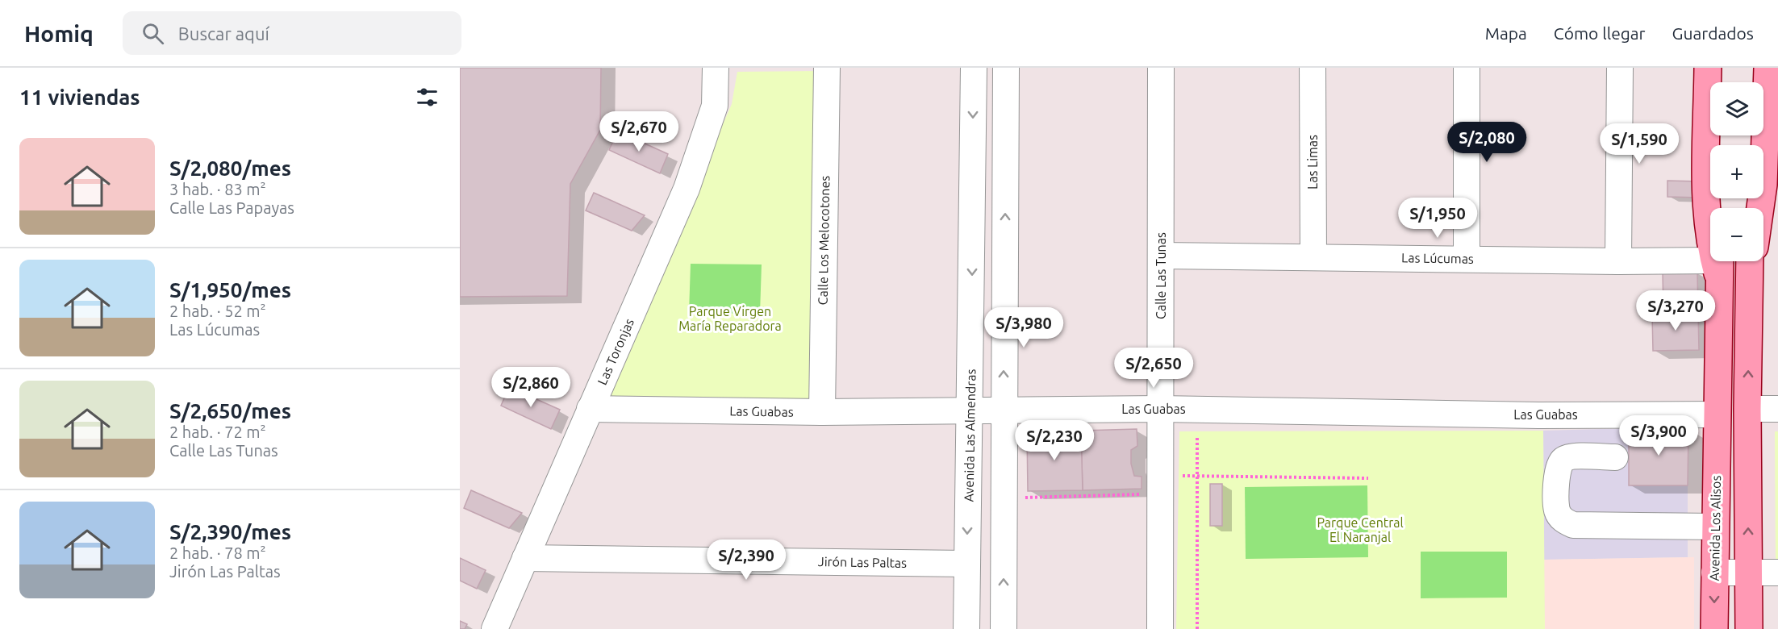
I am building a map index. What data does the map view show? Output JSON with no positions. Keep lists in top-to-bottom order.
{
  "streets": {
    "main road": ["Avenida Los Alisos"],
    "street": [
      "Las Limas",
      "Calle Los Melocotones",
      "Las Lúcumas",
      "Calle Las Tunas",
      "Las Toronjas",
      "Las Guabas",
      "Avenida Las Almendras",
      "Jirón Las Paltas"
    ]
  },
  "crossings": [
    ["Las Limas", "Las Lúcumas"],
    ["Calle Los Melocotones", "Las Guabas"],
    ["Las Lúcumas", "Calle Las Tunas"],
    ["Las Lúcumas", "Avenida Los Alisos"],
    ["Calle Las Tunas", "Las Guabas"],
    ["Las Toronjas", "Las Guabas"],
    ["Las Toronjas", "Jirón Las Paltas"],
    ["Las Guabas", "Avenida Las Almendras"],
    ["Las Guabas", "Avenida Los Alisos"],
    ["Avenida Las Almendras", "Jirón Las Paltas"]
  ],
  "parks": ["Parque Virgen María Reparadora", "Parque Central El Naranjal"],
  "page": {
    "header": "Homiq",
    "search": "Buscar aquí",
    "nav": ["Mapa", "Cómo llegar", "Guardados"],
    "heading": "11 viviendas",
    "map_buttons": ["+", "−"],
    "price": [
      "S/2,670",
      "S/2,080",
      "S/1,590",
      "S/1,950",
      "S/3,270",
      "S/3,980",
      "S/2,650",
      "S/2,860",
      "S/3,900",
      "S/2,230",
      "S/2,390"
    ],
    "list": [
      {
        "name": "S/2,080/mes",
        "note": "3 hab. · 83 m² · Calle Las Papayas"
      },
      {
        "name": "S/1,950/mes",
        "note": "2 hab. · 52 m² · Las Lúcumas"
      },
      {
        "name": "S/2,650/mes",
        "note": "2 hab. · 72 m² · Calle Las Tunas"
      },
      {
        "name": "S/2,390/mes",
        "note": "2 hab. · 78 m² · Jirón Las Paltas"
      }
    ]
  }
}
